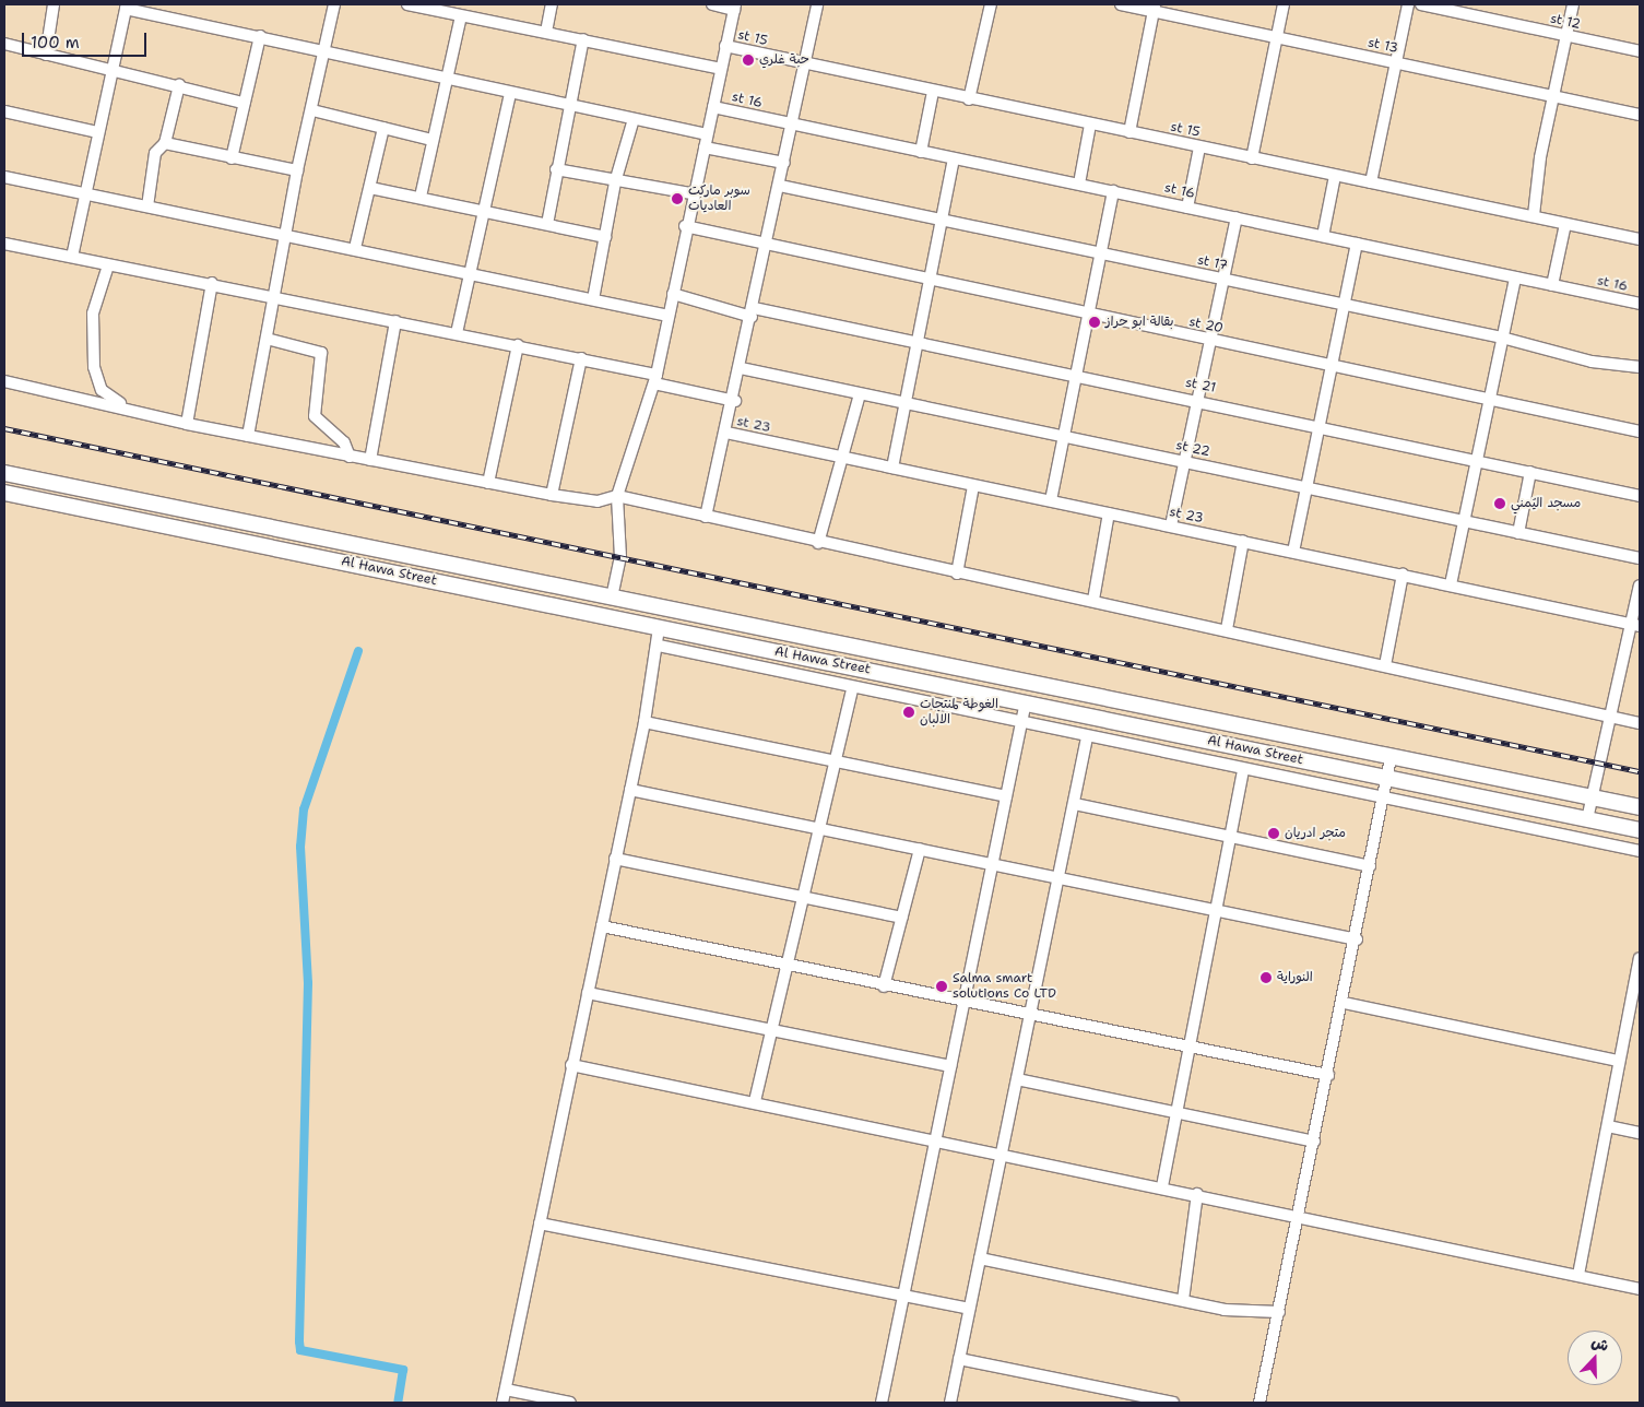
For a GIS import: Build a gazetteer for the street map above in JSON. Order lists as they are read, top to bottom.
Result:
{
  "streets": {
    "highway": ["Al Hawa Street"],
    "street": [
      "st 12",
      "st 15",
      "st 13",
      "st 16",
      "st 17",
      "st 20",
      "st 21",
      "st 23",
      "st 22"
    ]
  },
  "places": [
    "حبة غلري",
    "سوبر ماركت العاديات",
    "بقالة ابو حراز",
    "مسجد اليُمني",
    "الغوطة لمنتجات الالبان",
    "متجر ادريان",
    "النوراية",
    "Salma smart solutions Co LTD"
  ],
  "scale_bar": "100 m",
  "north": "top"
}
